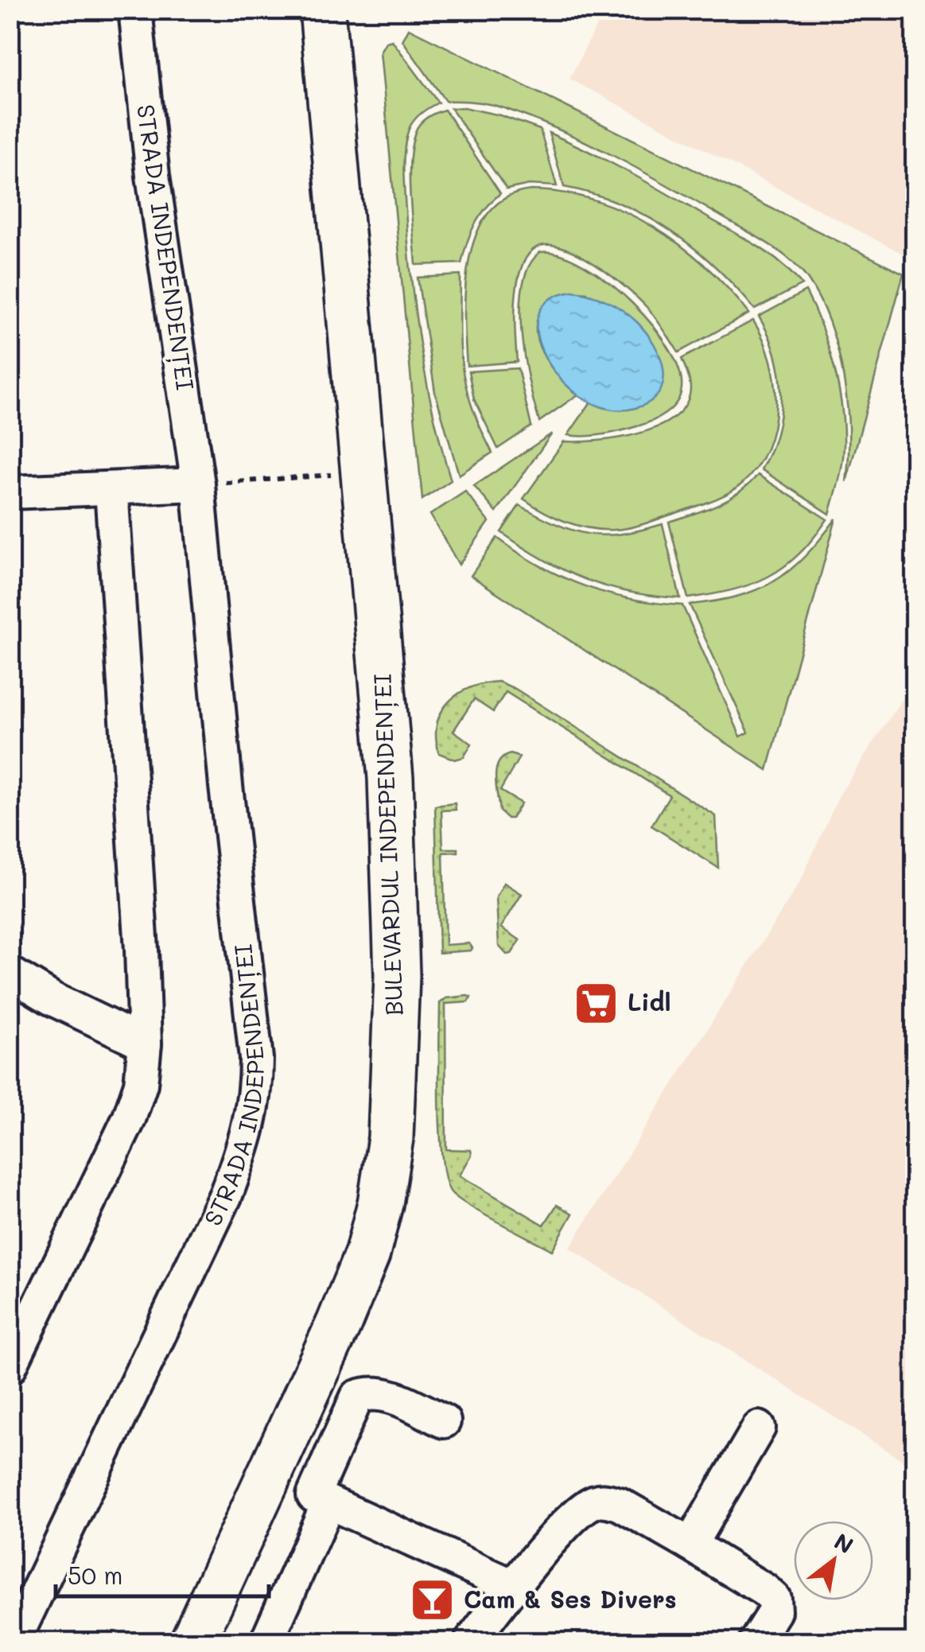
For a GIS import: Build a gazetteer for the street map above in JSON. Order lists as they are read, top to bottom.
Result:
{
  "streets": {
    "main road": ["BULEVARDUL INDEPENDENȚEI"],
    "street": ["STRADA INDEPENDENȚEI"]
  },
  "places": {
    "supermarket": ["Lidl"],
    "bar": ["Cam & Ses Divers"]
  },
  "scale_bar": "50 m",
  "north": "top right"
}
